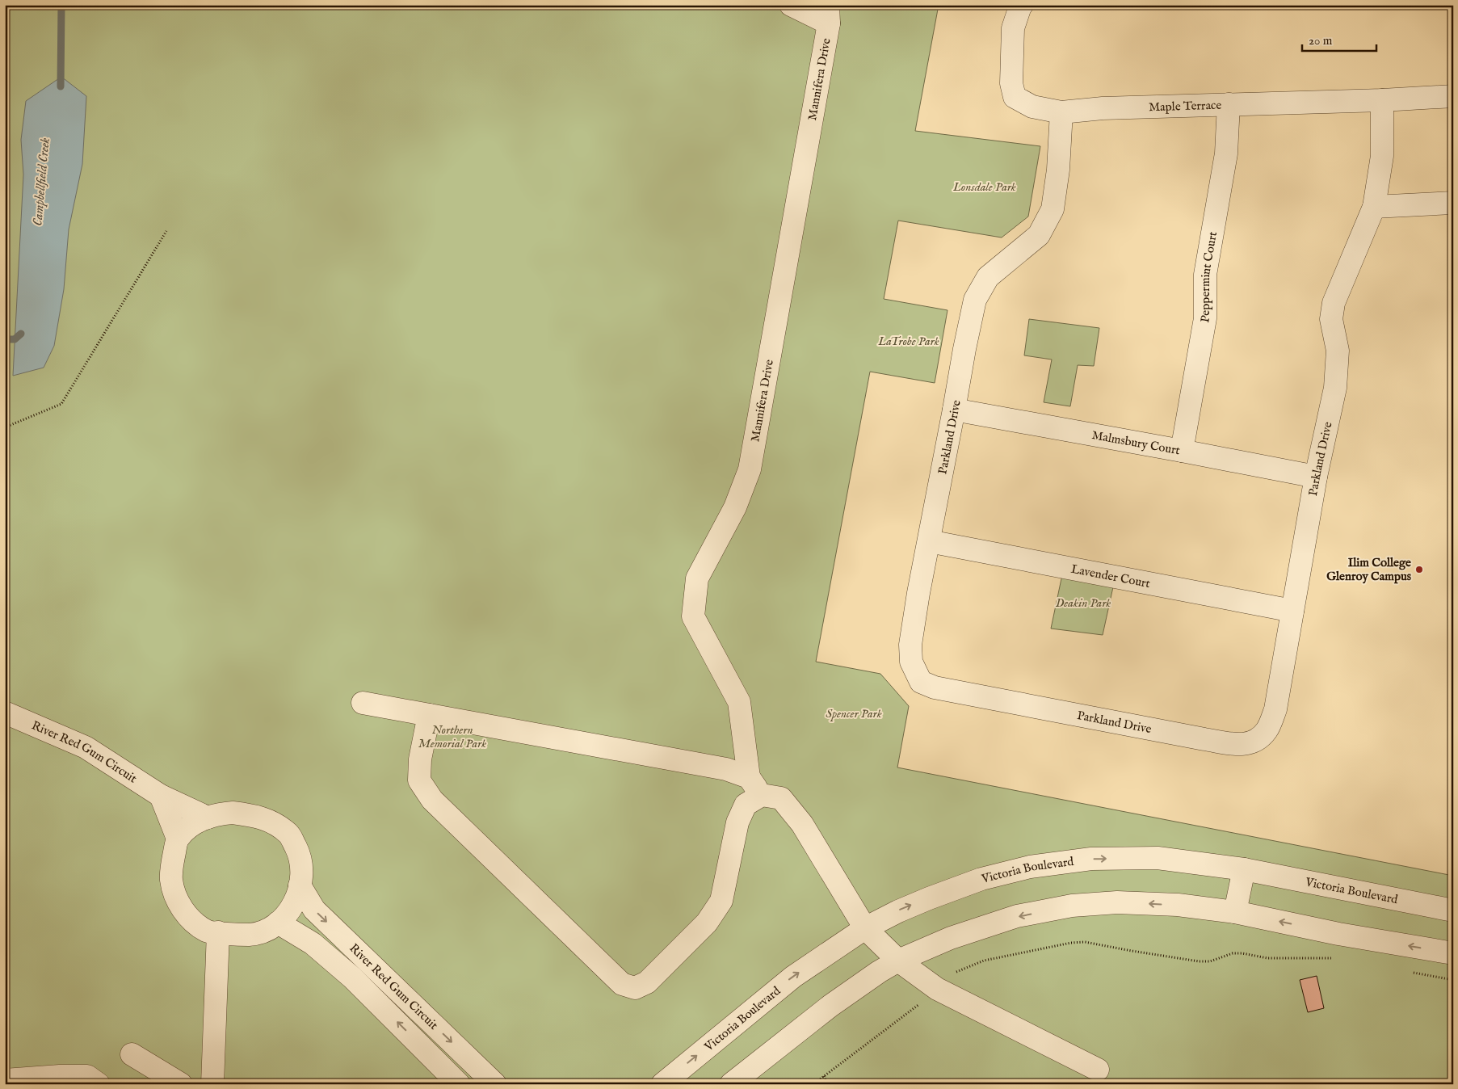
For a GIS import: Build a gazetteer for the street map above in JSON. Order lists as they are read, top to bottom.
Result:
{
  "streets": {
    "lane": [
      "Mannifera Drive",
      "Maple Terrace",
      "Peppermint Court",
      "Parkland Drive",
      "Malmsbury Court",
      "Lavender Court",
      "River Red Gum Circuit",
      "Victoria Boulevard"
    ]
  },
  "crossings": [
    ["Maple Terrace", "Peppermint Court"],
    ["Maple Terrace", "Parkland Drive"],
    ["Peppermint Court", "Malmsbury Court"],
    ["Parkland Drive", "Malmsbury Court"],
    ["Parkland Drive", "Lavender Court"]
  ],
  "water": ["Campbellfield Creek"],
  "parks": [
    "Lonsdale Park",
    "LaTrobe Park",
    "Deakin Park",
    "Spencer Park",
    "Northern Memorial Park"
  ],
  "places": ["Ilim College Glenroy Campus"],
  "scale_bar": "20 m"
}
